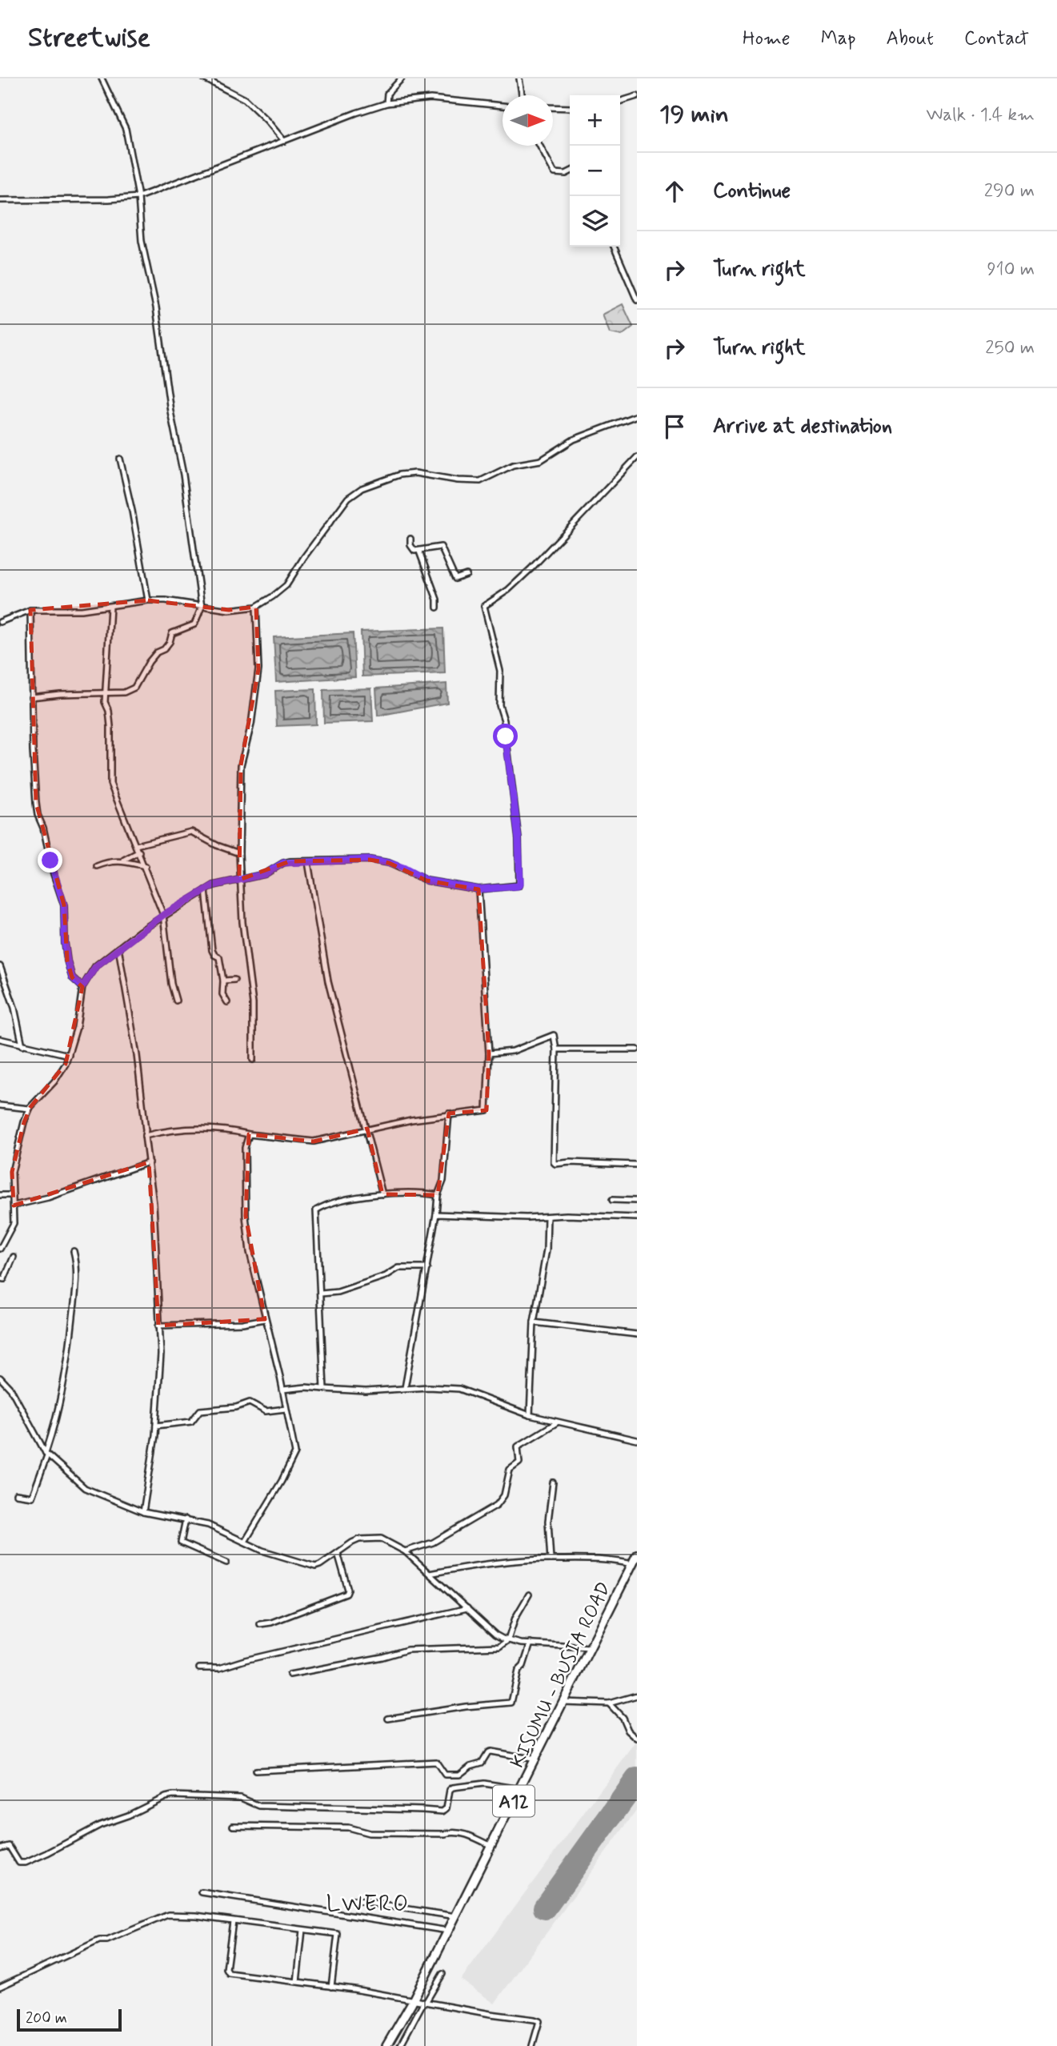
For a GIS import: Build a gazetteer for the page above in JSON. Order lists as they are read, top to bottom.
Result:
{
  "streets": {
    "highway": ["KISUMU - BUSIA ROAD", "A12"]
  },
  "districts": ["LWERO"],
  "scale_bar": "200 m",
  "north": "right",
  "page": {
    "header": "Streetwise",
    "nav": [
      "Home",
      "Map",
      "About",
      "Contact"
    ],
    "heading": ["19 min", "Walk · 1.4 km"],
    "map_buttons": ["+", "−"],
    "list": [
      ["Continue", "290 m"],
      ["Turn right", "910 m"],
      ["Turn right", "250 m"],
      "Arrive at destination"
    ],
    "scale": "200 m"
  }
}
